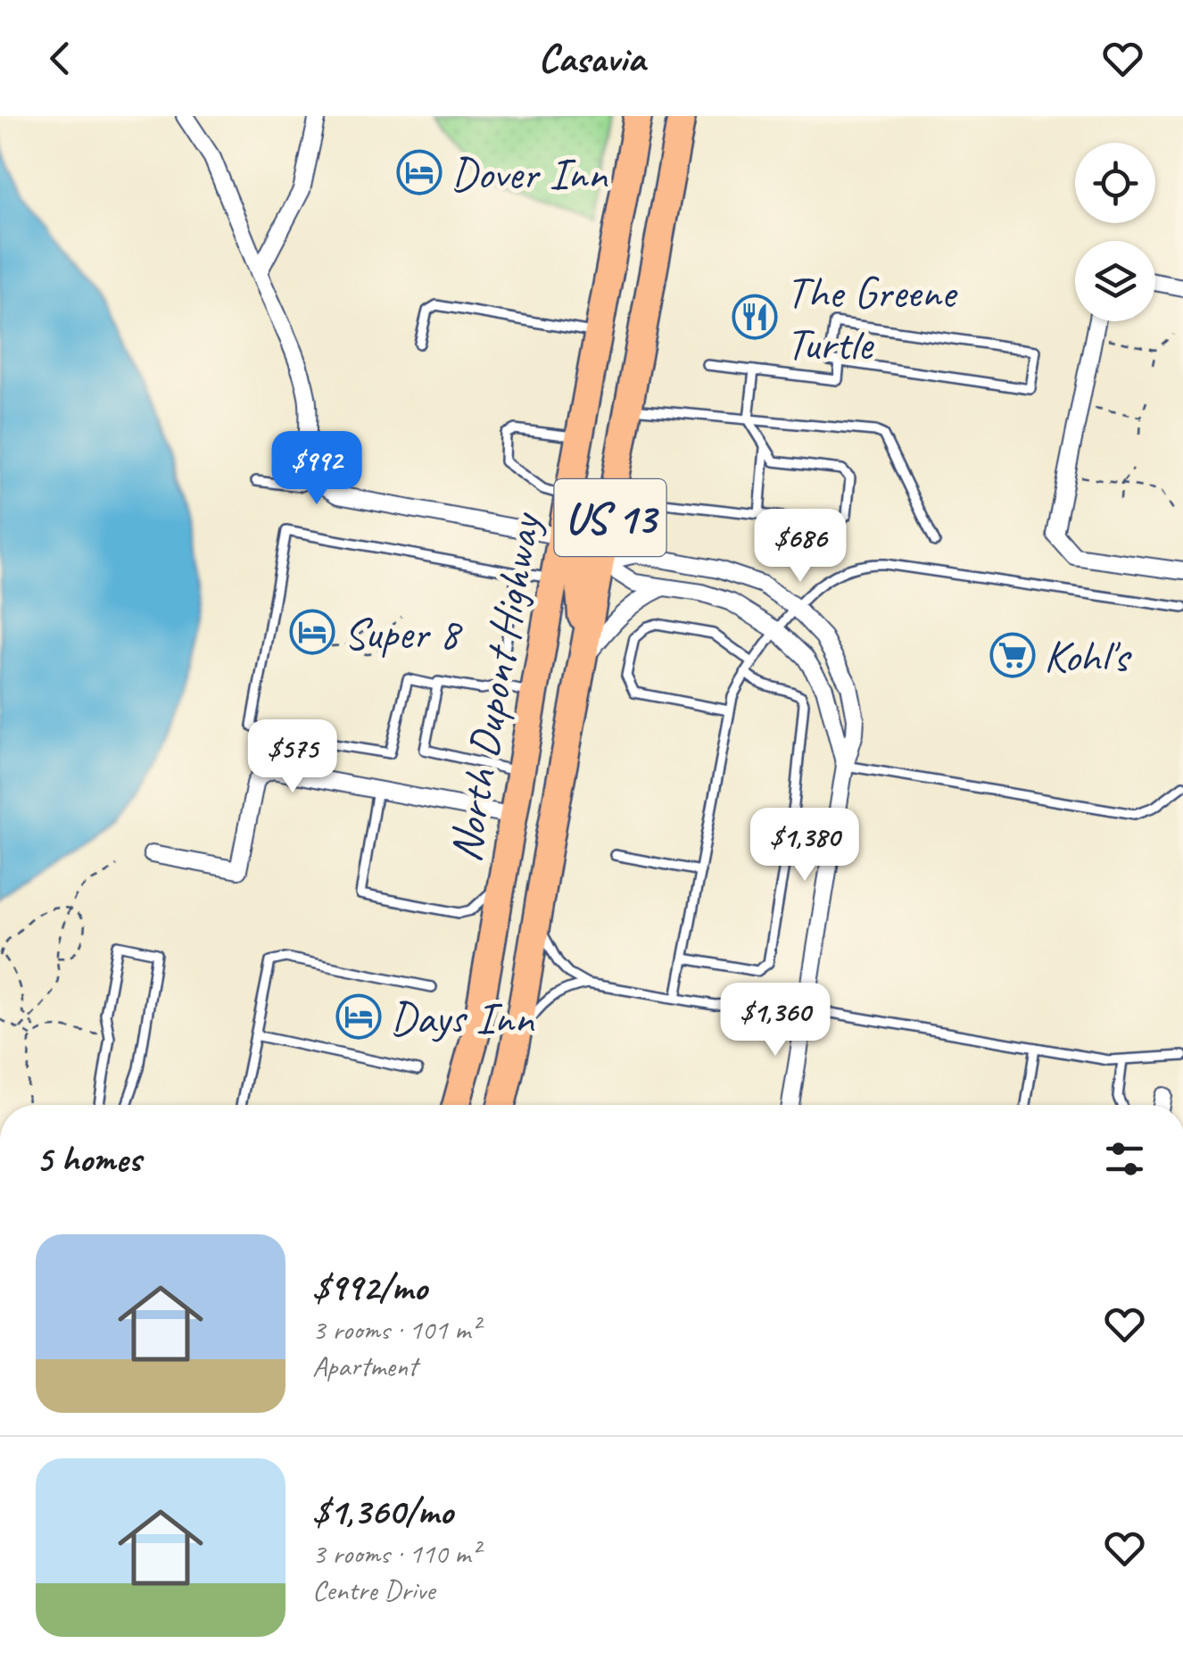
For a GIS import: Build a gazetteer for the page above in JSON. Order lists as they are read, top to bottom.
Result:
{
  "streets": {
    "highway": ["US 13", "North Dupont Highway"]
  },
  "places": {
    "hotel": ["Dover Inn", "Super 8", "Days Inn"],
    "restaurant": ["The Greene Turtle"],
    "supermarket": ["Kohl's"]
  },
  "page": {
    "header": "Casavia",
    "price": [
      "$992",
      "$686",
      "$575",
      "$1,380",
      "$1,360"
    ],
    "heading": "5 homes",
    "list": [
      {
        "name": "$992/mo",
        "note": "3 rooms · 101 m² · Apartment"
      },
      {
        "name": "$1,360/mo",
        "note": "3 rooms · 110 m² · Centre Drive"
      }
    ]
  }
}
